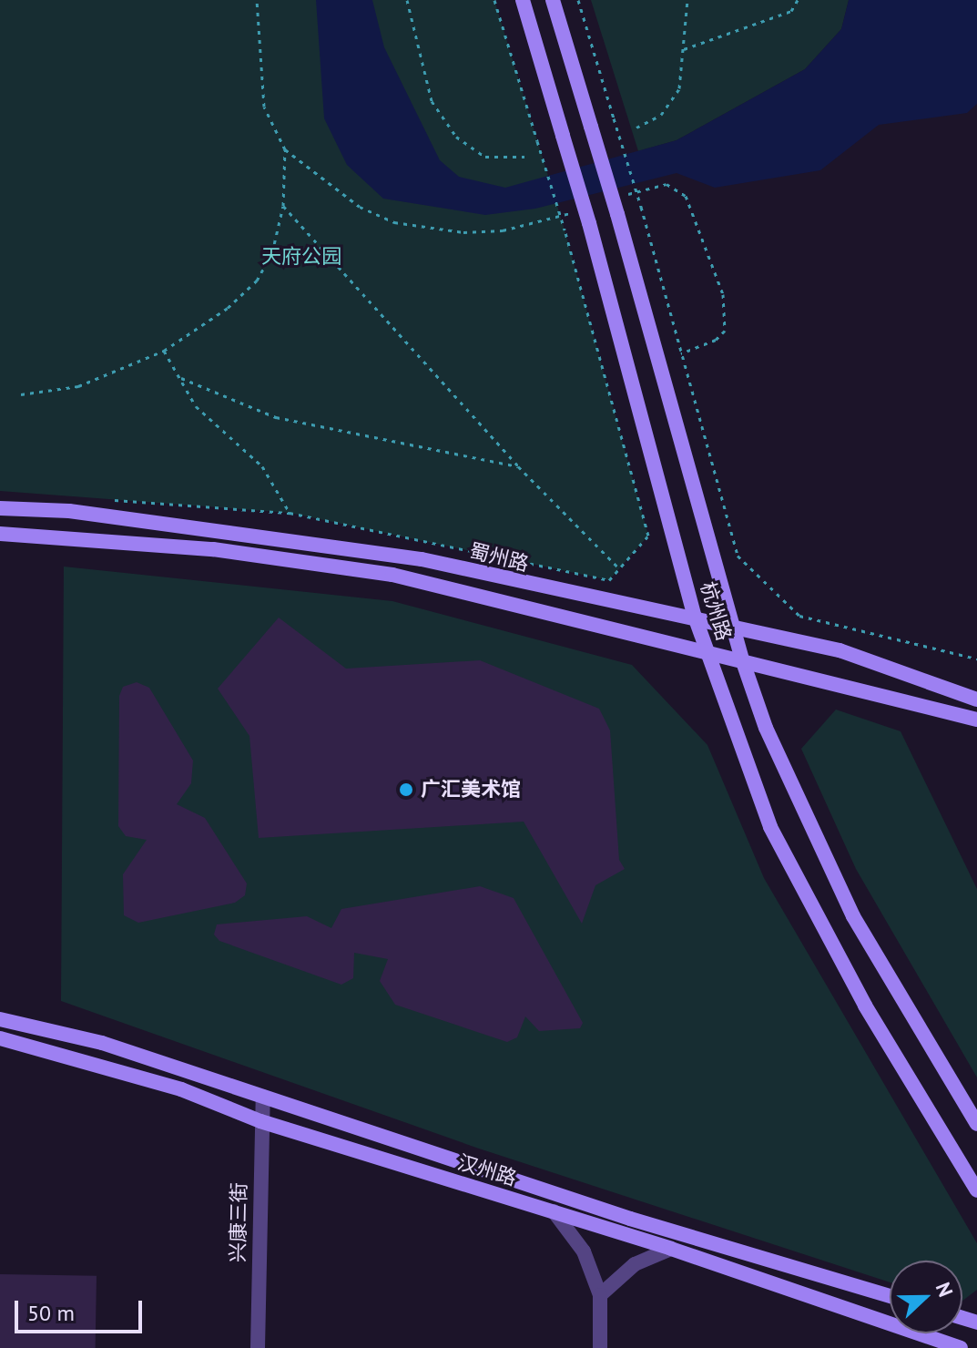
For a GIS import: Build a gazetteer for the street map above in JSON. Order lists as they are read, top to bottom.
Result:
{
  "streets": {
    "main road": ["蜀州路", "杭州路", "汉州路"],
    "street": ["兴康三街"]
  },
  "crossings": [
    ["蜀州路", "杭州路"],
    ["汉州路", "兴康三街"]
  ],
  "parks": ["天府公园"],
  "places": ["广汇美术馆"],
  "scale_bar": "50 m",
  "north": "right"
}
